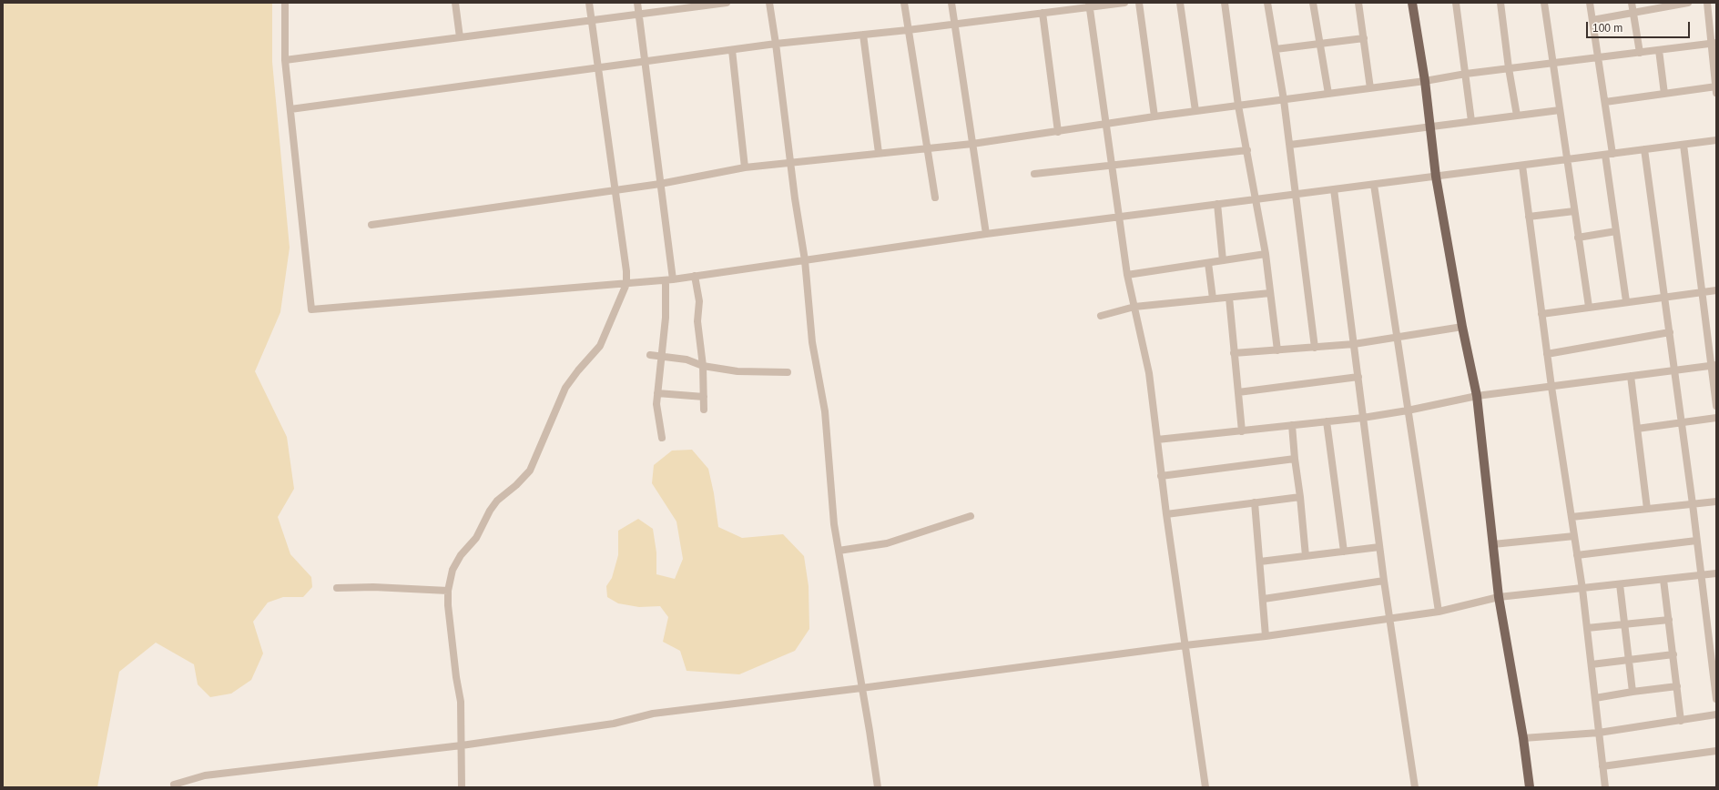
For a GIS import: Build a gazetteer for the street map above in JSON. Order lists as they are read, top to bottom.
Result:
{
  "scale_bar": "100 m"
}
